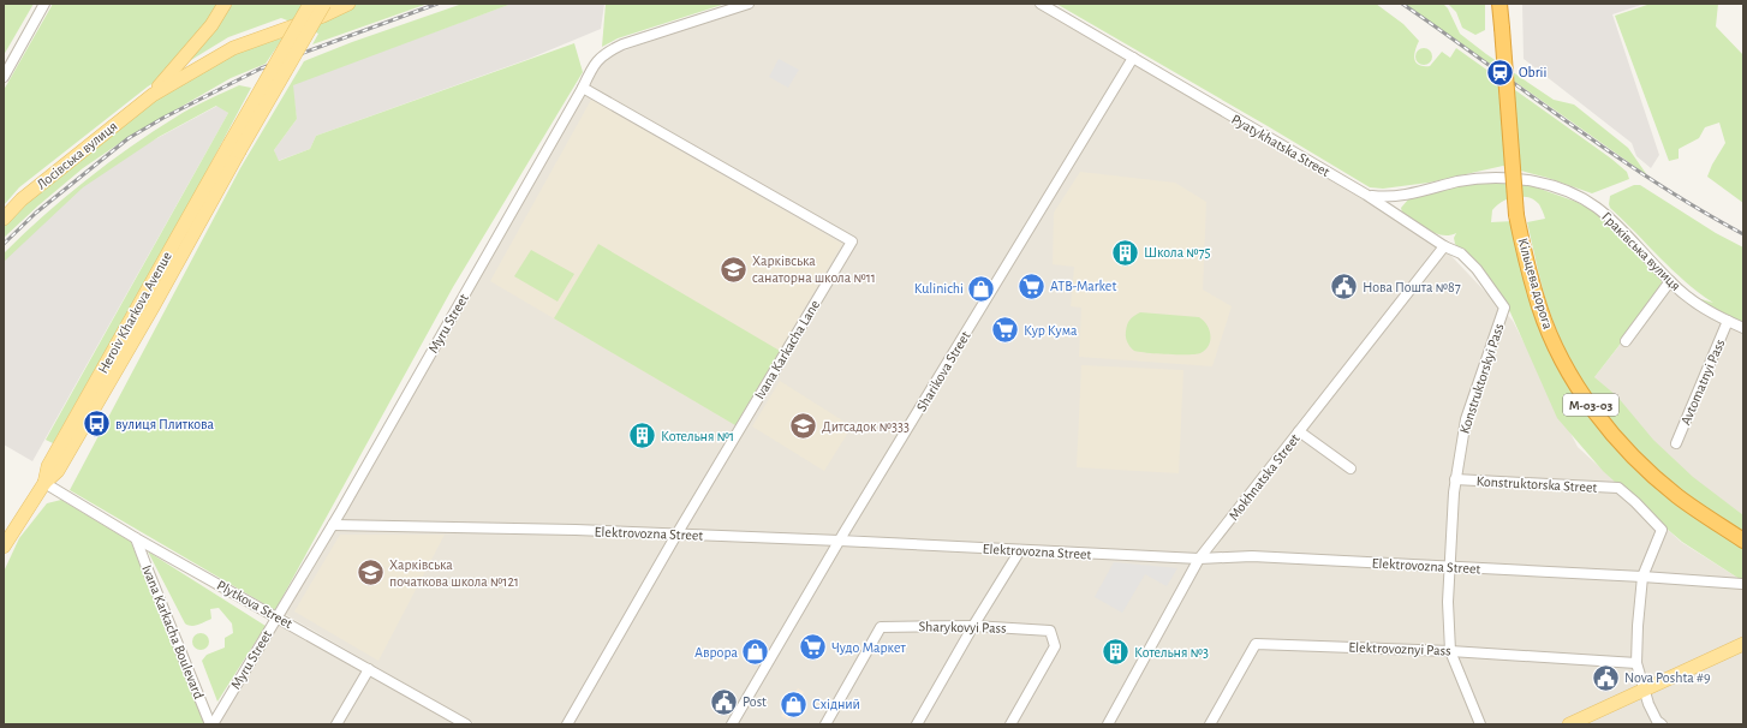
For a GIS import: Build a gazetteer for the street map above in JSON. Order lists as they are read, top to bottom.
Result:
{
  "streets": {
    "highway": ["Кільцева дорога", "М-03-03"],
    "main road": ["Лосівська вулиця", "Heroiv Kharkova Avenue"],
    "street": [
      "Pyatykhatska Street",
      "Граківська вулиця",
      "Myru Street",
      "Ivana Karkacha Lane",
      "Sharikova Street",
      "Konstruktorskyi Pass",
      "Avtomatnyi Pass",
      "Mokhnatska Street",
      "Konstruktorska Street",
      "Elektrovozna Street",
      "Plytkova Street",
      "Sharykovyi Pass",
      "Ivana Karkacha Boulevard",
      "Elektrovoznyi Pass"
    ]
  },
  "crossings": [
    ["Pyatykhatska Street", "Граківська вулиця"],
    ["Pyatykhatska Street", "Sharikova Street"],
    ["Pyatykhatska Street", "Konstruktorskyi Pass"],
    ["Pyatykhatska Street", "Mokhnatska Street"],
    ["Граківська вулиця", "Avtomatnyi Pass"],
    ["Heroiv Kharkova Avenue", "Plytkova Street"],
    ["Myru Street", "Ivana Karkacha Lane"],
    ["Myru Street", "Elektrovozna Street"],
    ["Myru Street", "Plytkova Street"],
    ["Myru Street", "Ivana Karkacha Boulevard"],
    ["Ivana Karkacha Lane", "Elektrovozna Street"],
    ["Sharikova Street", "Elektrovozna Street"],
    ["Konstruktorskyi Pass", "Konstruktorska Street"],
    ["Konstruktorskyi Pass", "Elektrovozna Street"],
    ["Konstruktorskyi Pass", "Elektrovoznyi Pass"],
    ["Mokhnatska Street", "Elektrovozna Street"],
    ["Konstruktorska Street", "Elektrovozna Street"],
    ["Plytkova Street", "Ivana Karkacha Boulevard"]
  ],
  "places": {
    "station": ["Obrii"],
    "building": ["Школа №75", "Котельня №1", "Котельня №3"],
    "school or university": ["Харківська санаторна школа №11", "Дитсадок №333", "Харківська початкова школа №121"],
    "supermarket": ["ATB-Market", "Кур Кума", "Чудо Маркет"],
    "public building": ["Нова Пошта №87", "Nova Poshta #9", "Post"],
    "shop": ["Kulinichi", "Аврора", "Східний"],
    "bus stop": ["вулиця Плиткова"]
  }
}
